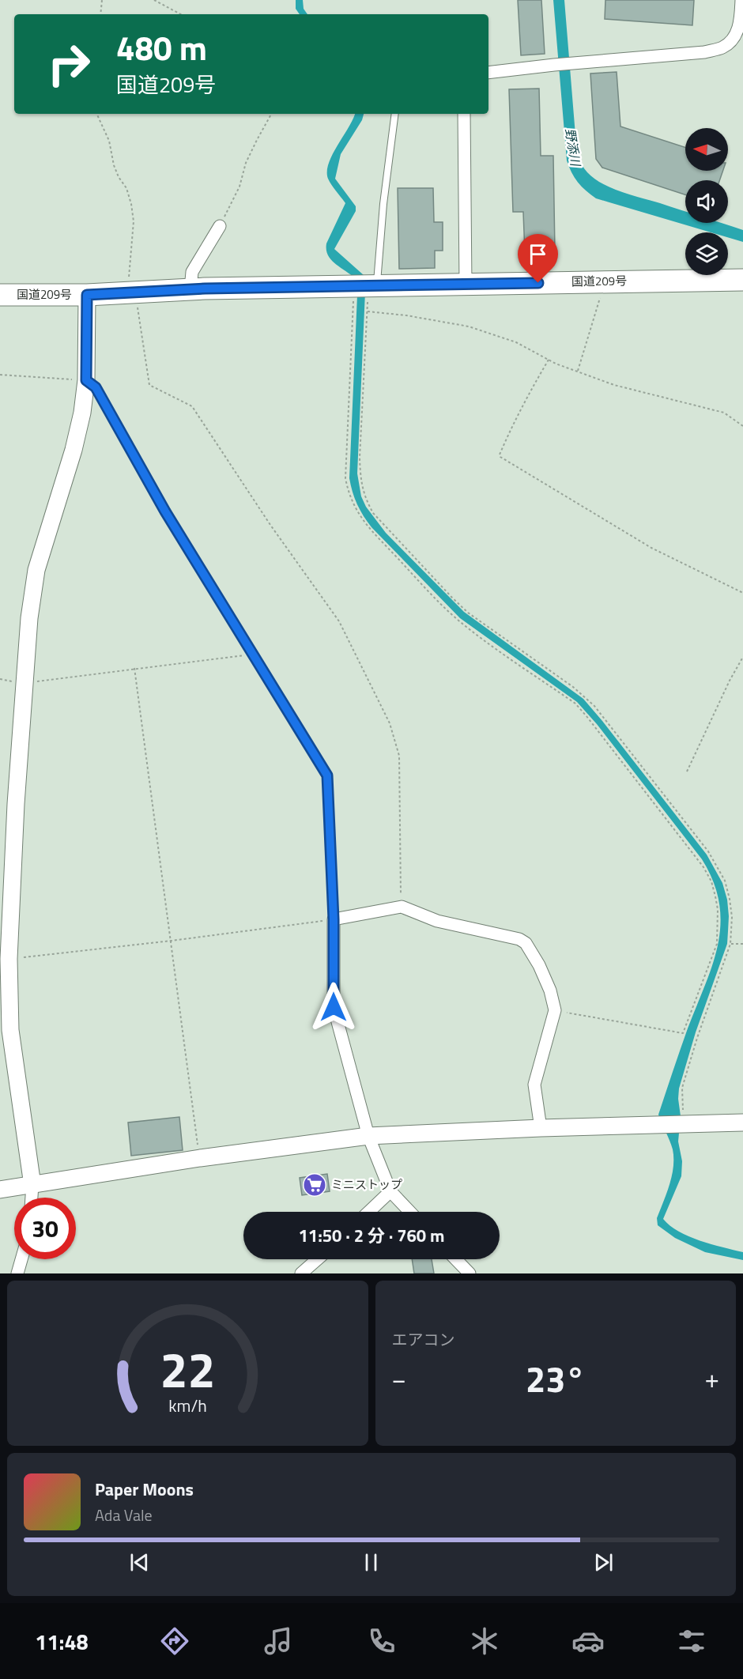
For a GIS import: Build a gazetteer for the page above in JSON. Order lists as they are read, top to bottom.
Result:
{
  "streets": {
    "highway": ["国道209号"]
  },
  "water": ["野添川"],
  "places": {
    "supermarket": ["ミニストップ"]
  },
  "north": "left",
  "page": {
    "turn": ["480 m", "国道209号"],
    "limit": "30",
    "trip": "11:50 · 2 分 · 760 m",
    "tile": "エアコン",
    "heat": ["−", "23°", "+"],
    "song": ["Paper Moons", "Ada Vale"],
    "tabs": "11:48",
    "gauge": ["22", "km/h"]
  }
}
